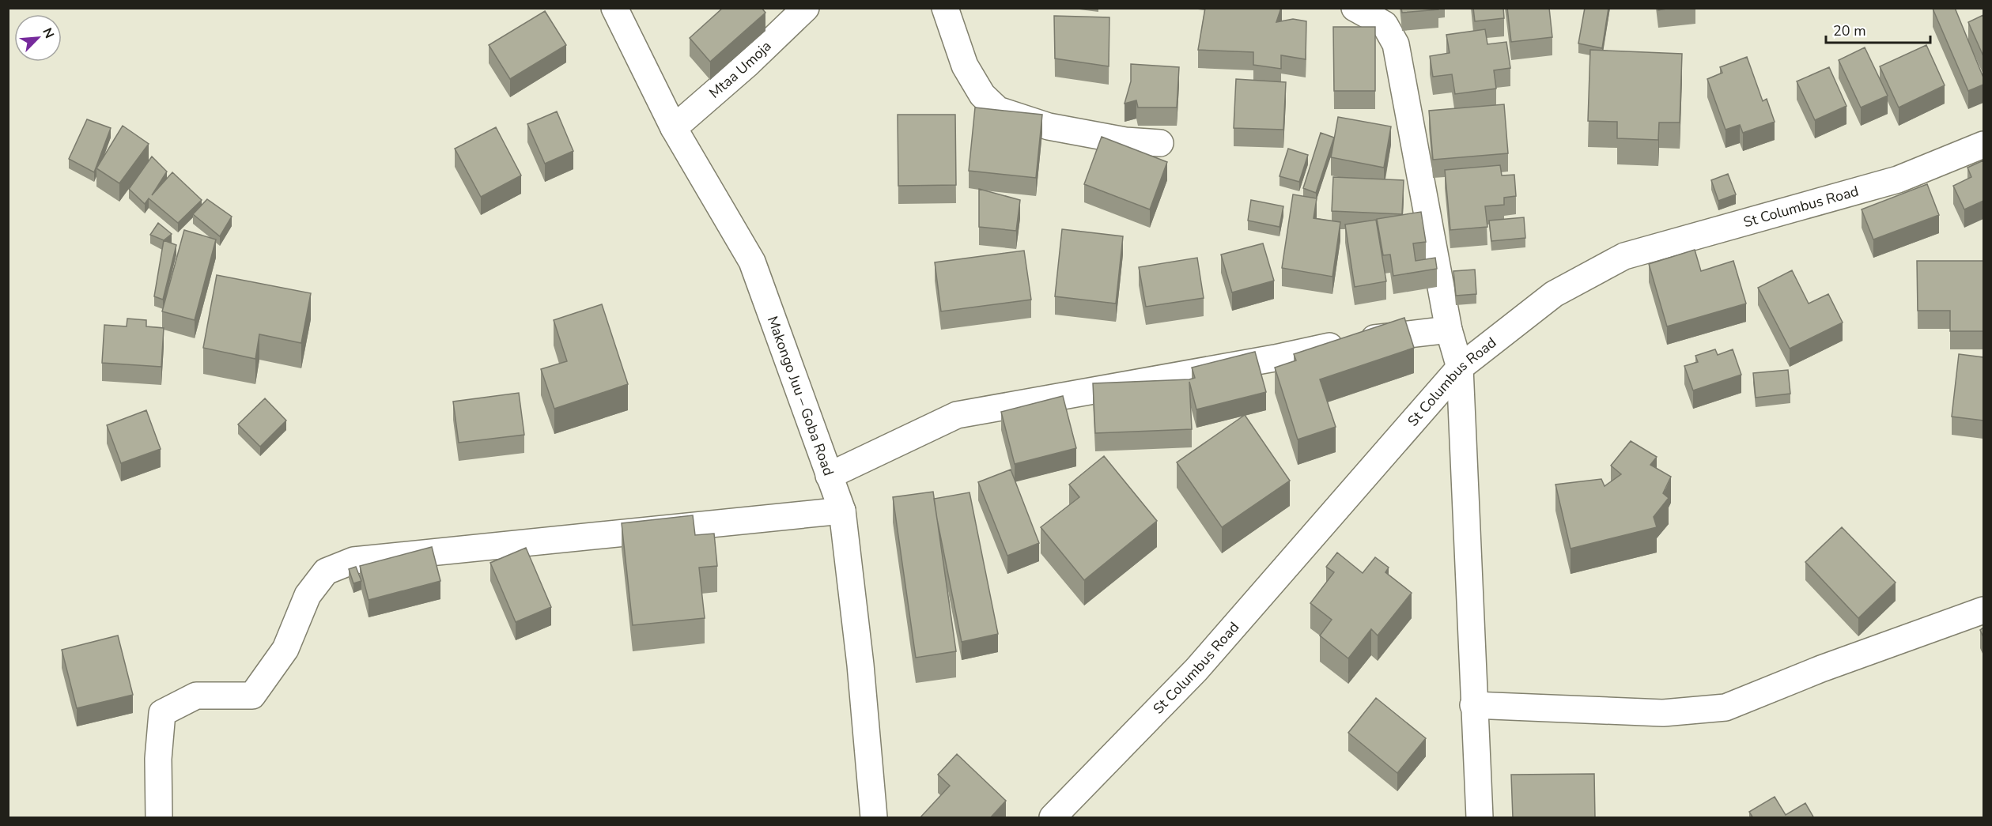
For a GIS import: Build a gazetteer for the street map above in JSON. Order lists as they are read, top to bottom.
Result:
{
  "streets": {
    "street": ["Mtaa Umoja", "St Columbus Road", "Makongo Juu – Goba Road"]
  },
  "crossings": [
    ["Mtaa Umoja", "Makongo Juu – Goba Road"]
  ],
  "scale_bar": "20 m",
  "north": "top right"
}
